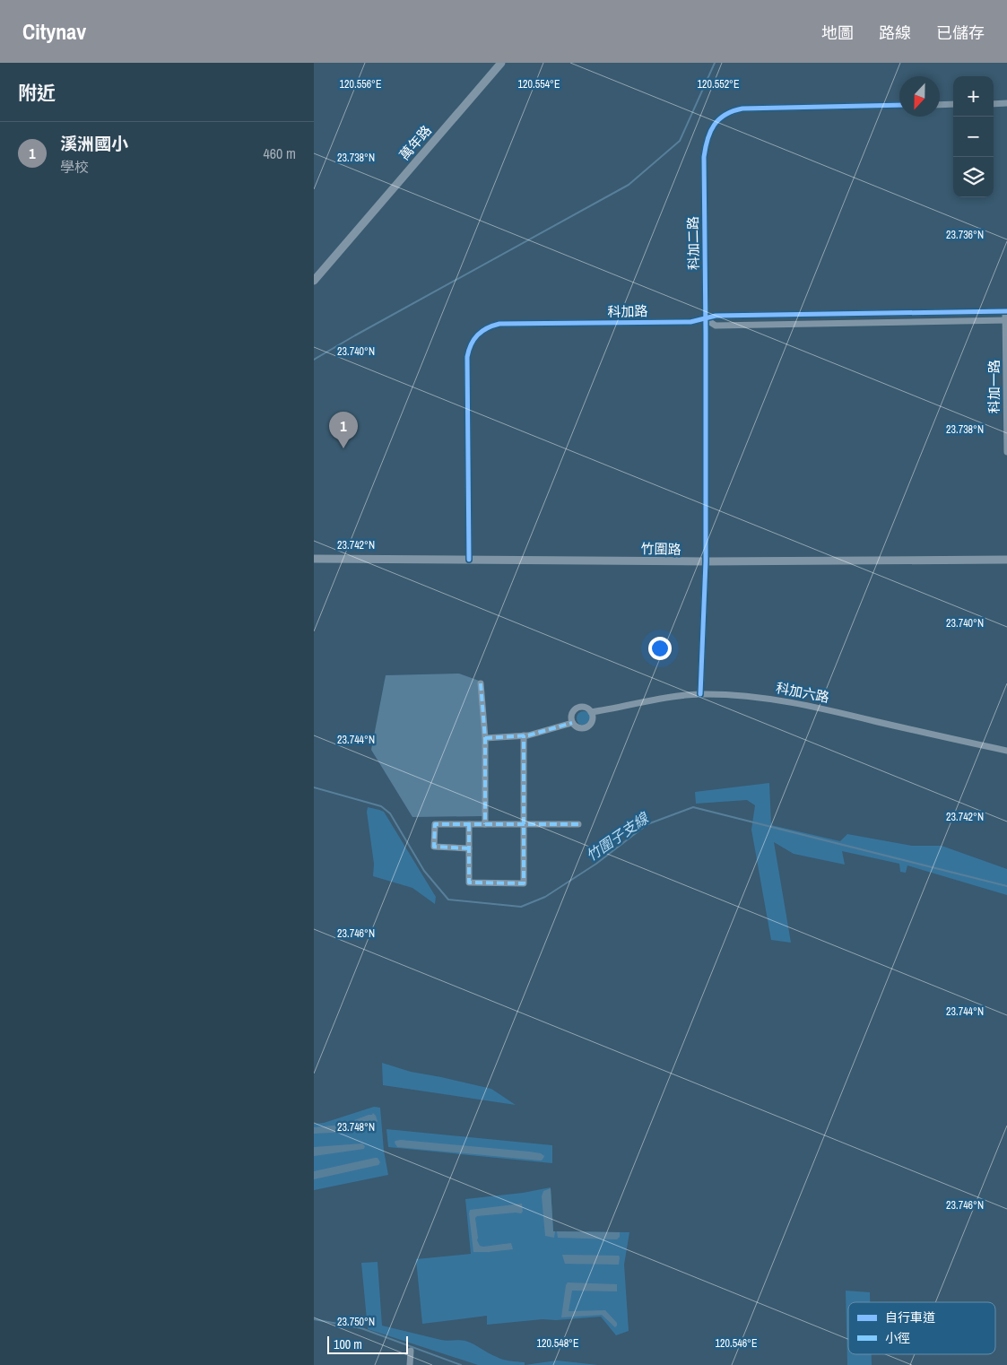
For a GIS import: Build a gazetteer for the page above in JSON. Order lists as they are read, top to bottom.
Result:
{
  "streets": {
    "street": [
      "萬年路",
      "科加二路",
      "科加路",
      "科加一路",
      "竹圍路",
      "科加六路"
    ]
  },
  "crossings": [
    ["科加二路", "科加路"],
    ["科加二路", "竹圍路"],
    ["科加二路", "科加六路"],
    ["科加路", "科加一路"],
    ["科加路", "竹圍路"]
  ],
  "water": ["竹圍子支線"],
  "legend": ["自行車道", "小徑"],
  "scale_bar": "100 m",
  "north": "bottom",
  "page": {
    "header": "Citynav",
    "nav": ["地圖", "路線", "已儲存"],
    "heading": "附近",
    "map_buttons": ["+", "−"],
    "list": [
      {
        "mark": "1",
        "name": "溪洲國小",
        "note": "學校",
        "value": "460 m"
      }
    ],
    "pins": "1",
    "scale": "100 m"
  },
  "coordinates": [
    "120.554°E",
    "120.556°E",
    "120.552°E",
    "23.738°N",
    "23.736°N",
    "23.740°N",
    "23.742°N",
    "23.744°N",
    "23.746°N",
    "23.748°N",
    "23.750°N",
    "120.548°E",
    "120.546°E"
  ]
}
